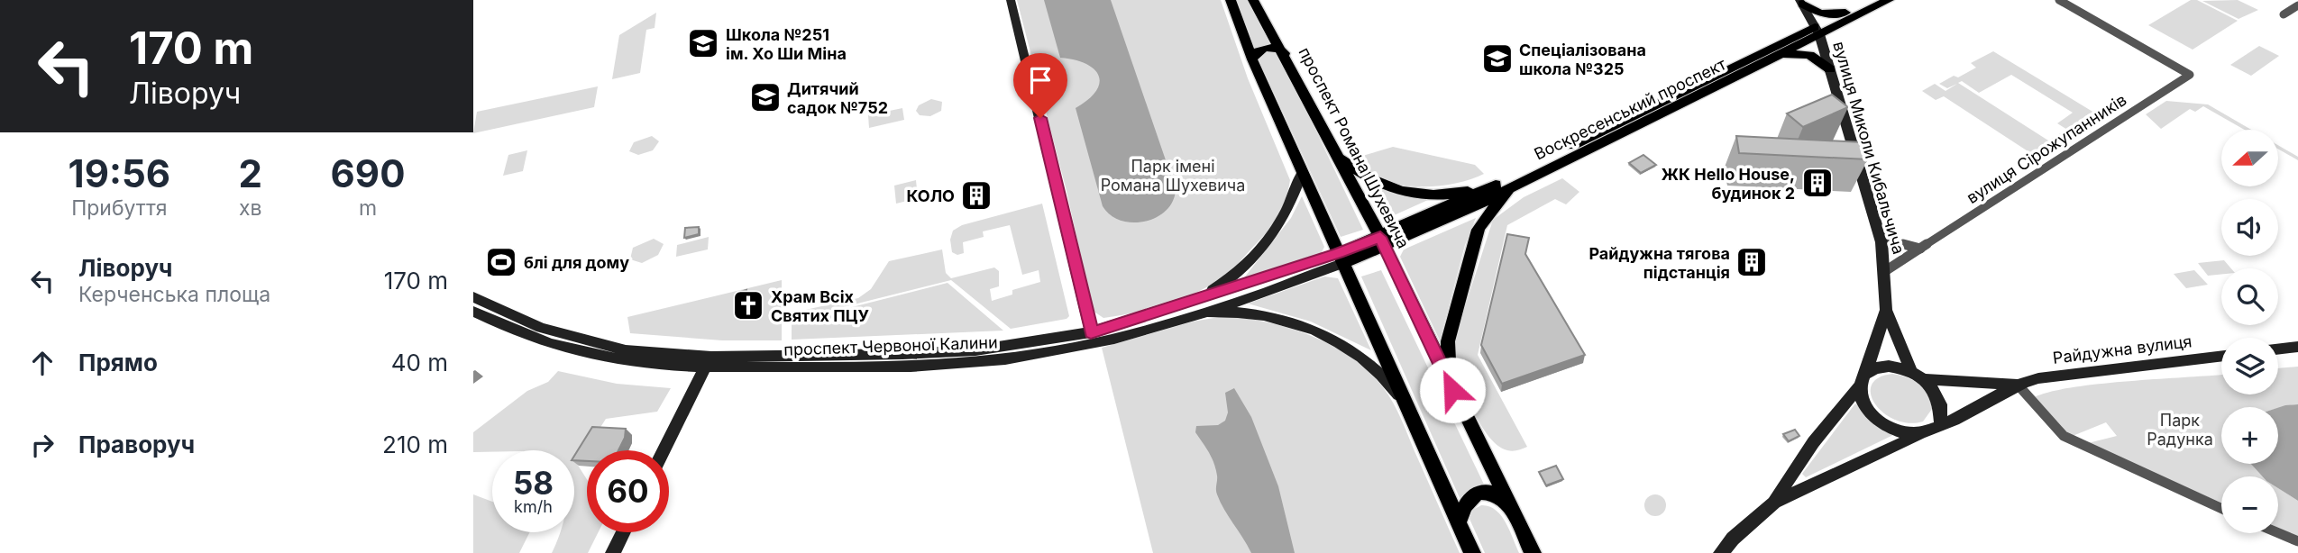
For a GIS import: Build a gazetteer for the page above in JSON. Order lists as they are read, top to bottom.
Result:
{
  "streets": {
    "main road": ["Воскресенський проспект", "проспект Романа Шухевича"],
    "street": [
      "вулиця Миколи Кибальчича",
      "вулиця Сірожупанників",
      "проспект Червоної Калини",
      "Райдужна вулиця"
    ]
  },
  "crossings": [
    ["Воскресенський проспект", "проспект Романа Шухевича"],
    ["Воскресенський проспект", "вулиця Миколи Кибальчича"],
    ["Воскресенський проспект", "проспект Червоної Калини"],
    ["вулиця Миколи Кибальчича", "вулиця Сірожупанників"],
    ["вулиця Миколи Кибальчича", "Райдужна вулиця"]
  ],
  "parks": ["Парк імені Романа Шухевича", "Парк Радунка"],
  "places": {
    "school or university": ["Школа №251 ім. Хо Ши Міна", "Спеціалізована школа №325", "Дитячий садок №752"],
    "building": ["ЖК Hello House, будинок 2", "КОЛО", "Райдужна тягова пiдстанцiя"],
    "sports": ["блі для дому"],
    "church": ["Храм Всіх Святих ПЦУ"]
  },
  "north": "left",
  "page": {
    "turn": ["170 m", "Ліворуч"],
    "map_buttons": ["+", "−"],
    "eta": [
      "19:56",
      "Прибуття",
      "2",
      "хв",
      "690",
      "m"
    ],
    "list": [
      {
        "name": "Ліворуч",
        "note": "Керченська площа",
        "value": "170 m"
      },
      {
        "name": "Прямо",
        "value": "40 m"
      },
      {
        "name": "Праворуч",
        "value": "210 m"
      }
    ],
    "speed": "58 km/h",
    "limit": "60"
  }
}
